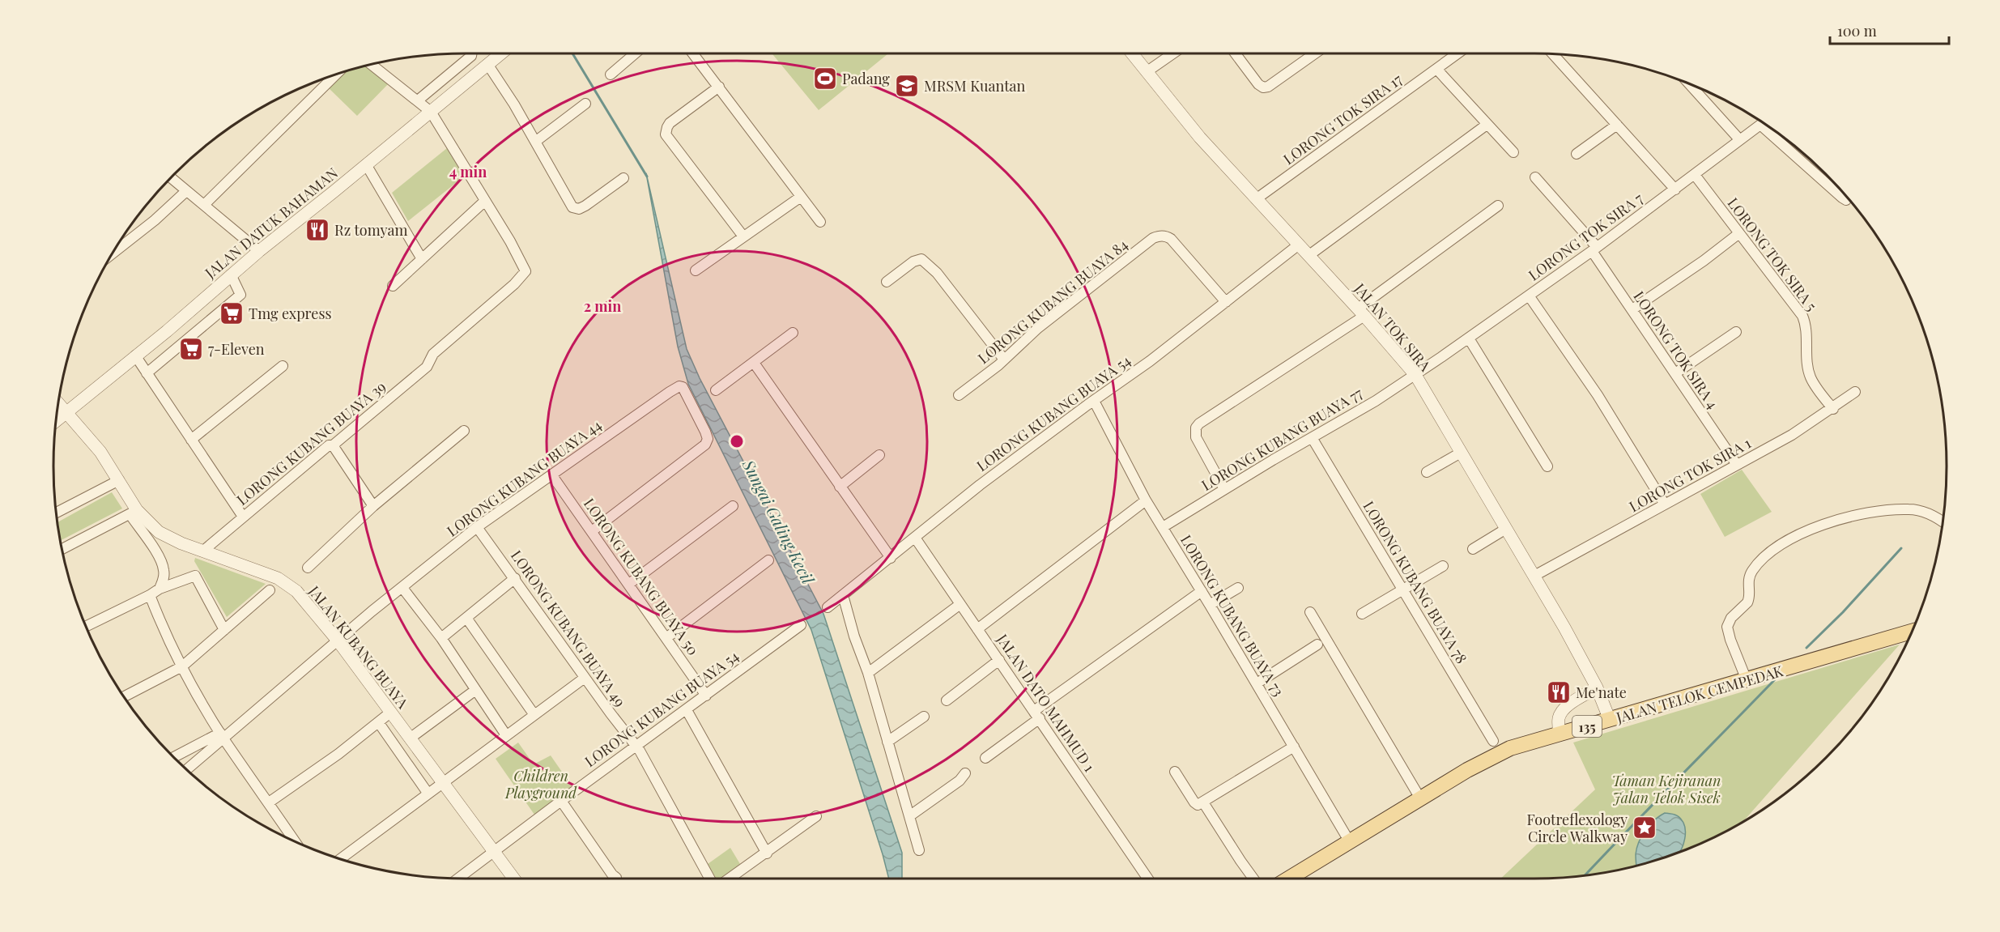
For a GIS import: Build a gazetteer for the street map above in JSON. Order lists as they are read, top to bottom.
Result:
{
  "streets": {
    "main road": ["JALAN TELOK CEMPEDAK", "135"],
    "street": [
      "LORONG TOK SIRA 17",
      "JALAN DATUK BAHAMAN",
      "LORONG TOK SIRA 7",
      "LORONG TOK SIRA 5",
      "LORONG KUBANG BUAYA 84",
      "JALAN TOK SIRA",
      "LORONG TOK SIRA 4",
      "LORONG KUBANG BUAYA 54",
      "LORONG KUBANG BUAYA 77",
      "LORONG KUBANG BUAYA 39",
      "LORONG TOK SIRA 1",
      "LORONG KUBANG BUAYA 44",
      "LORONG KUBANG BUAYA 50",
      "LORONG KUBANG BUAYA 78",
      "LORONG KUBANG BUAYA 73",
      "LORONG KUBANG BUAYA 49",
      "JALAN KUBANG BUAYA",
      "JALAN DATO MAHMUD 1"
    ]
  },
  "crossings": [
    ["LORONG TOK SIRA 17", "JALAN TOK SIRA"],
    ["JALAN DATUK BAHAMAN", "JALAN KUBANG BUAYA"],
    ["LORONG TOK SIRA 7", "LORONG TOK SIRA 5"],
    ["LORONG TOK SIRA 7", "JALAN TOK SIRA"],
    ["LORONG TOK SIRA 7", "LORONG TOK SIRA 4"],
    ["LORONG TOK SIRA 7", "LORONG KUBANG BUAYA 77"],
    ["LORONG TOK SIRA 5", "LORONG TOK SIRA 1"],
    ["LORONG KUBANG BUAYA 84", "LORONG KUBANG BUAYA 54"],
    ["JALAN TOK SIRA", "LORONG KUBANG BUAYA 54"],
    ["JALAN TOK SIRA", "LORONG KUBANG BUAYA 77"],
    ["JALAN TOK SIRA", "LORONG TOK SIRA 1"],
    ["JALAN TOK SIRA", "JALAN TELOK CEMPEDAK"],
    ["LORONG TOK SIRA 4", "LORONG TOK SIRA 1"],
    ["LORONG KUBANG BUAYA 54", "LORONG KUBANG BUAYA 50"],
    ["LORONG KUBANG BUAYA 54", "LORONG KUBANG BUAYA 73"],
    ["LORONG KUBANG BUAYA 54", "LORONG KUBANG BUAYA 49"],
    ["LORONG KUBANG BUAYA 54", "JALAN KUBANG BUAYA"],
    ["LORONG KUBANG BUAYA 54", "JALAN DATO MAHMUD 1"],
    ["LORONG KUBANG BUAYA 77", "LORONG KUBANG BUAYA 78"],
    ["LORONG KUBANG BUAYA 77", "LORONG KUBANG BUAYA 73"],
    ["LORONG KUBANG BUAYA 39", "JALAN KUBANG BUAYA"],
    ["LORONG KUBANG BUAYA 44", "LORONG KUBANG BUAYA 50"],
    ["LORONG KUBANG BUAYA 44", "LORONG KUBANG BUAYA 49"],
    ["LORONG KUBANG BUAYA 44", "JALAN KUBANG BUAYA"],
    ["LORONG KUBANG BUAYA 73", "JALAN TELOK CEMPEDAK"]
  ],
  "water": ["Sungai Galing Kecil"],
  "parks": ["Children Playground", "Taman Kejiranan Jalan Telok Sisek"],
  "places": {
    "sports": ["Padang"],
    "school or university": ["MRSM Kuantan"],
    "restaurant": ["Rz tomyam", "Me'nate"],
    "supermarket": ["Tmg express", "7-Eleven"],
    "place": ["Footreflexology Circle Walkway"]
  },
  "scale_bar": "100 m",
  "rings": ["4 min", "2 min"]
}
